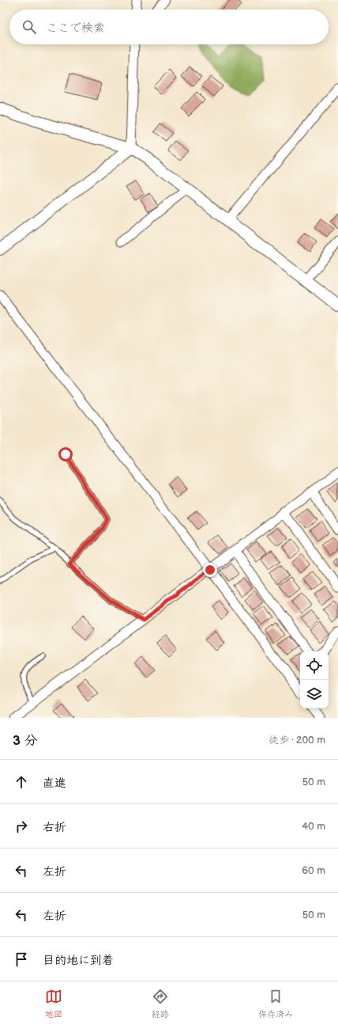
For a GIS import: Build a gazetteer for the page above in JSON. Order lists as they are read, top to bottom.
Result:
{
  "page": {
    "search": "ここで検索",
    "heading": ["3 分", "徒歩 · 200 m"],
    "list": [
      ["直進", "50 m"],
      ["右折", "40 m"],
      ["左折", "60 m"],
      ["左折", "50 m"],
      "目的地に到着"
    ],
    "nav": ["地図", "経路", "保存済み"]
  }
}
